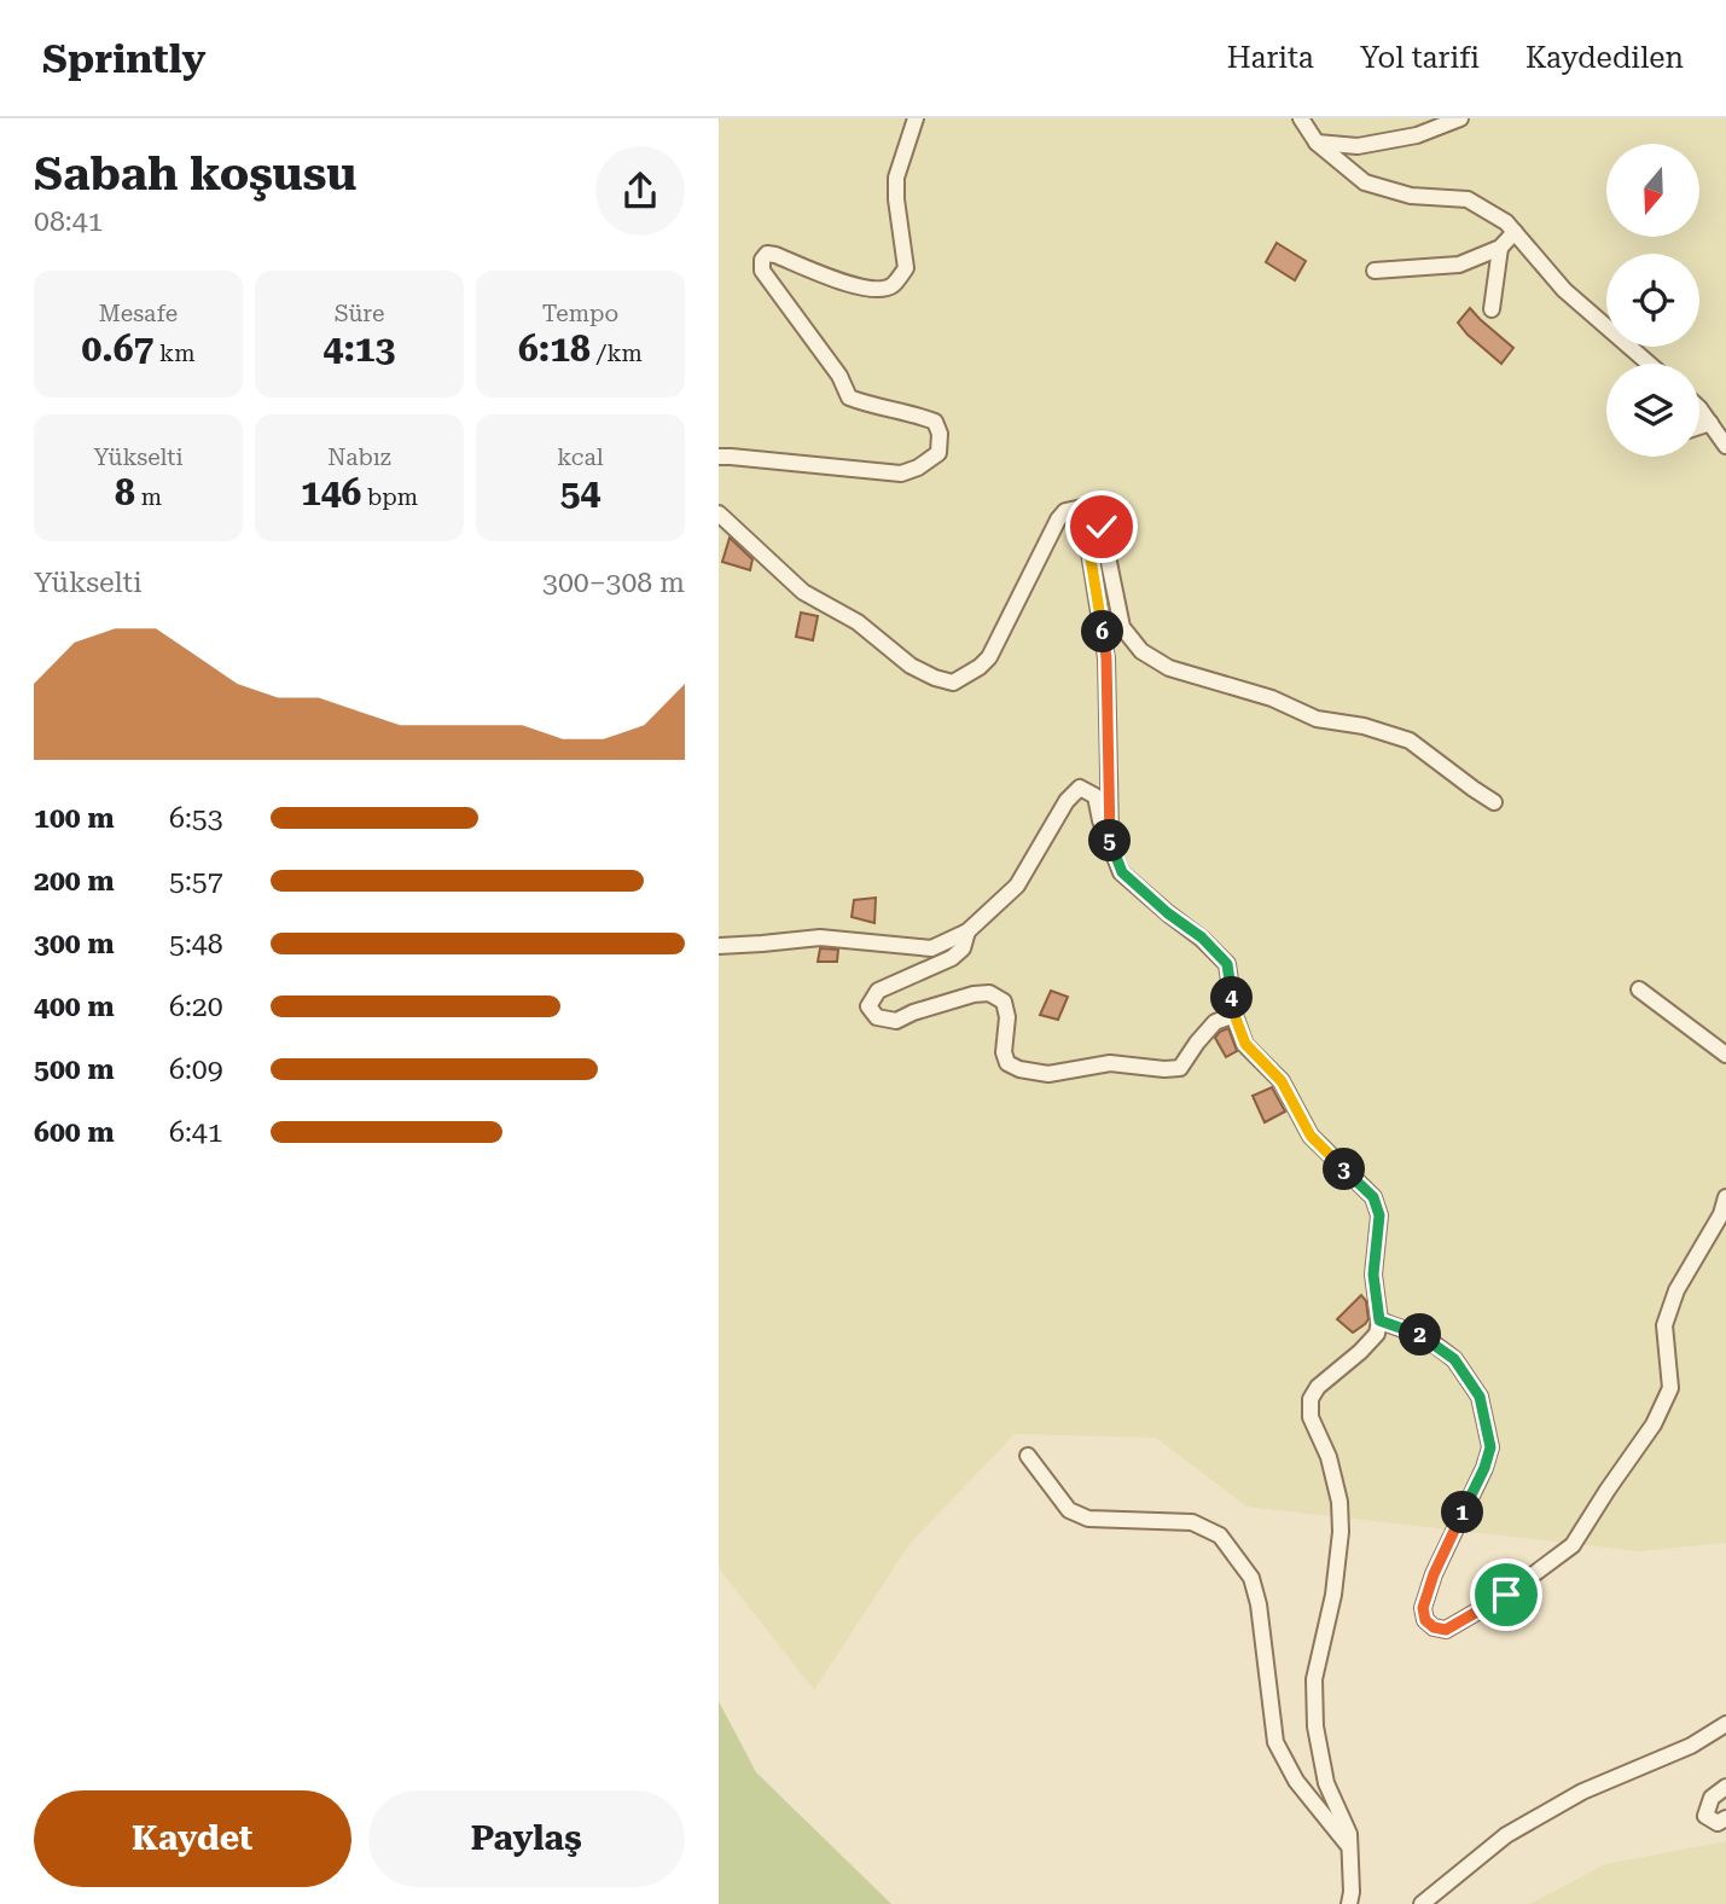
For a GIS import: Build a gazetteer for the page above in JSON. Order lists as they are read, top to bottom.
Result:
{
  "north": "bottom",
  "page": {
    "header": "Sprintly",
    "nav": ["Harita", "Yol tarifi", "Kaydedilen"],
    "heading": ["Sabah koşusu", "08:41"],
    "stats": [
      ["Mesafe", "0.67 km"],
      ["Süre", "4:13"],
      ["Tempo", "6:18 /km"],
      ["Yükselti", "8 m"],
      ["Nabız", "146 bpm"],
      ["kcal", "54"]
    ],
    "chart": ["Yükselti", "300–308 m"],
    "pins": [
      "6",
      "5",
      "4",
      "3",
      "2",
      "1"
    ],
    "list": [
      {
        "name": "100 m",
        "note": "6:53"
      },
      {
        "name": "200 m",
        "note": "5:57"
      },
      {
        "name": "300 m",
        "note": "5:48"
      },
      {
        "name": "400 m",
        "note": "6:20"
      },
      {
        "name": "500 m",
        "note": "6:09"
      },
      {
        "name": "600 m",
        "note": "6:41"
      }
    ],
    "buttons": ["Kaydet", "Paylaş"]
  }
}
